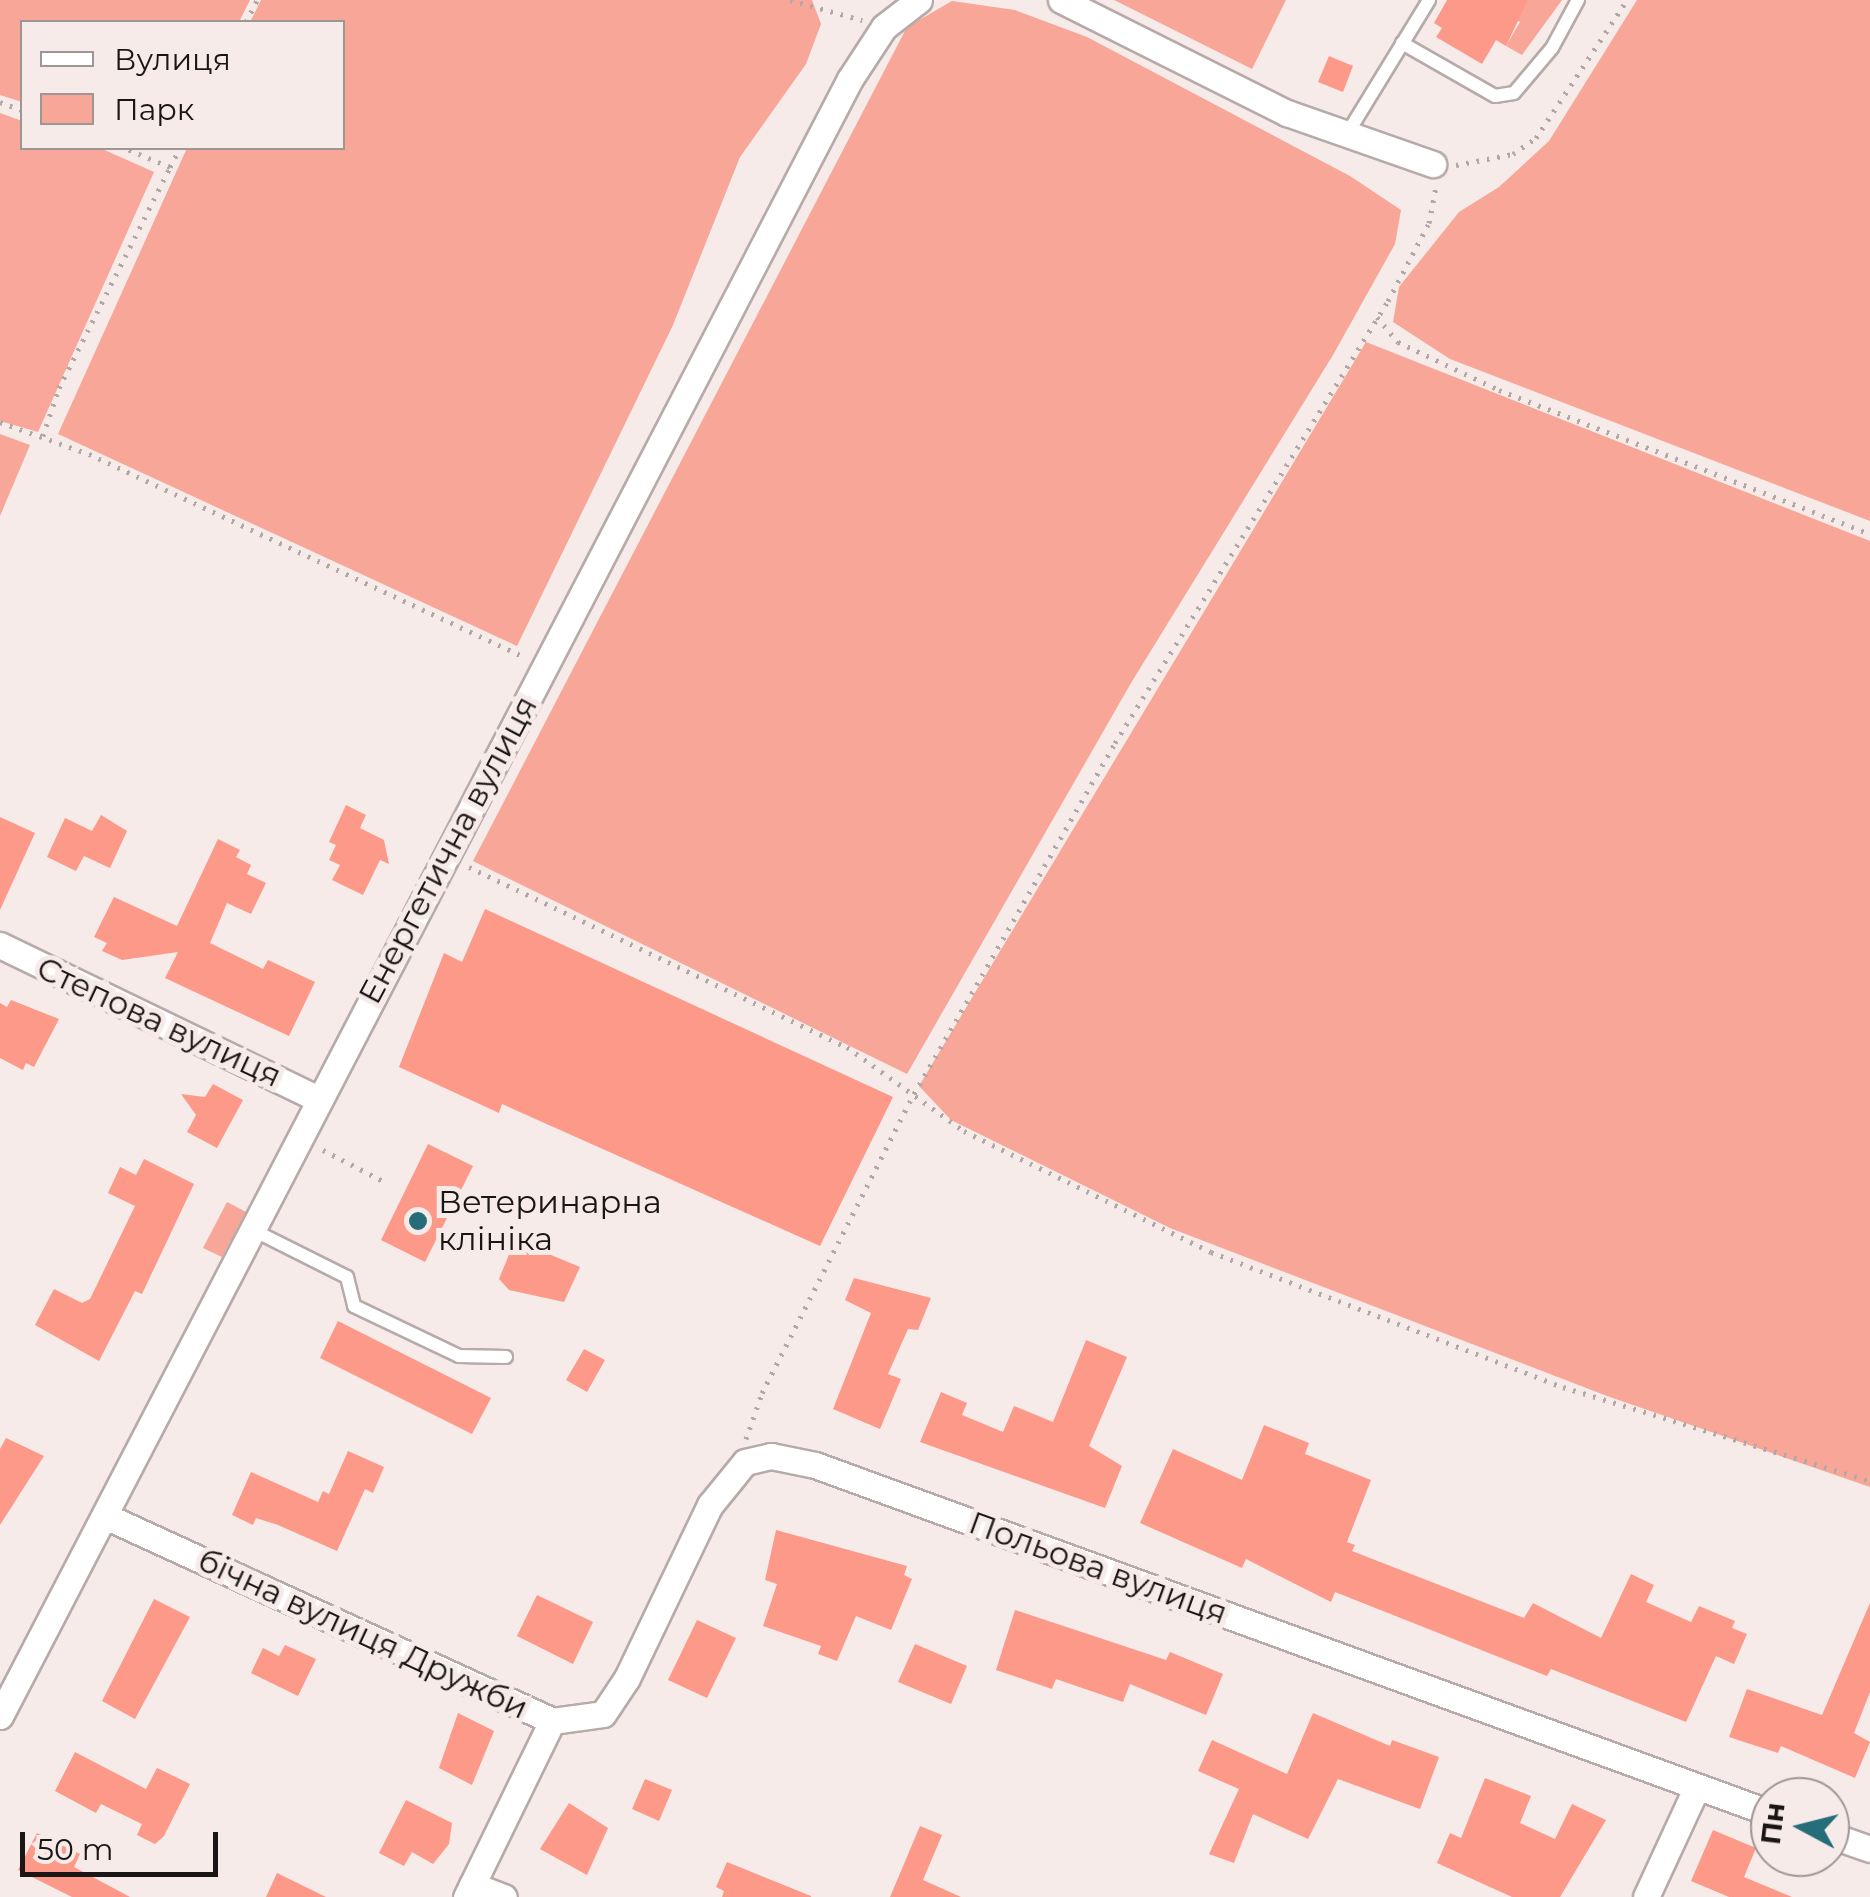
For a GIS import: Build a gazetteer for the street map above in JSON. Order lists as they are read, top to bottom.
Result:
{
  "streets": {
    "street": [
      "Енергетична вулиця",
      "Степова вулиця",
      "Польова вулиця",
      "бічна вулиця Дружби"
    ]
  },
  "crossings": [
    ["Енергетична вулиця", "Степова вулиця"],
    ["Енергетична вулиця", "бічна вулиця Дружби"]
  ],
  "places": ["Ветеринарна клініка"],
  "legend": ["Вулиця", "Парк"],
  "scale_bar": "50 m",
  "north": "left"
}
